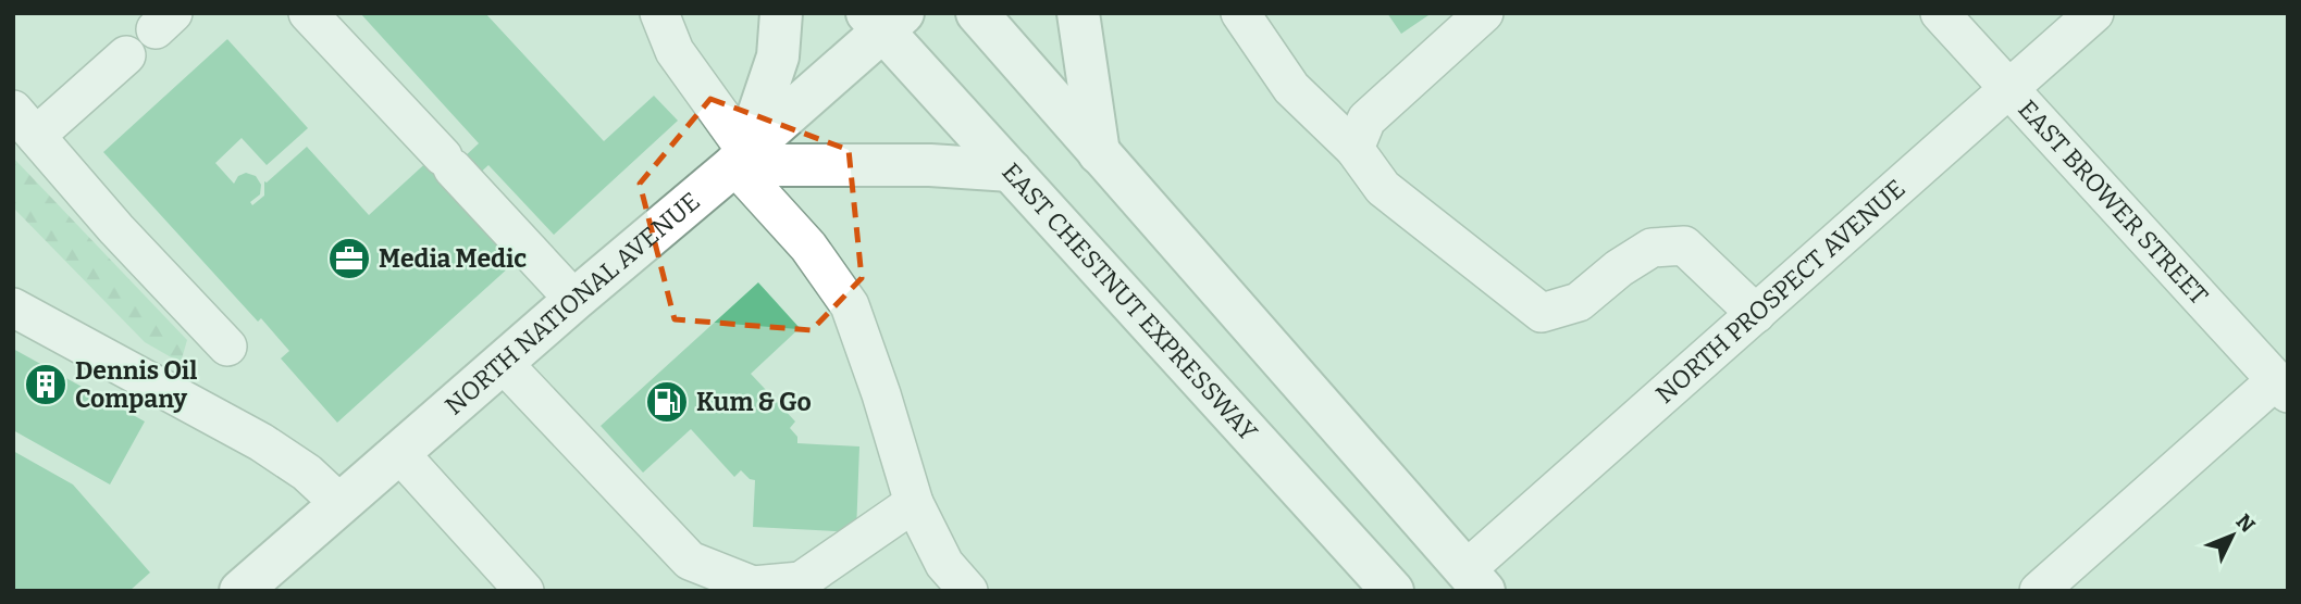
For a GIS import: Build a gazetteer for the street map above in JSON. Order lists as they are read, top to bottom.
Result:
{
  "streets": {
    "main road": ["EAST CHESTNUT EXPRESSWAY", "NORTH NATIONAL AVENUE"],
    "street": ["EAST BROWER STREET", "NORTH PROSPECT AVENUE"]
  },
  "crossings": [
    ["EAST BROWER STREET", "NORTH PROSPECT AVENUE"],
    ["EAST CHESTNUT EXPRESSWAY", "NORTH NATIONAL AVENUE"]
  ],
  "places": {
    "office": ["Media Medic"],
    "building": ["Dennis Oil Company"],
    "fuel station": ["Kum & Go"]
  },
  "north": "top right"
}
